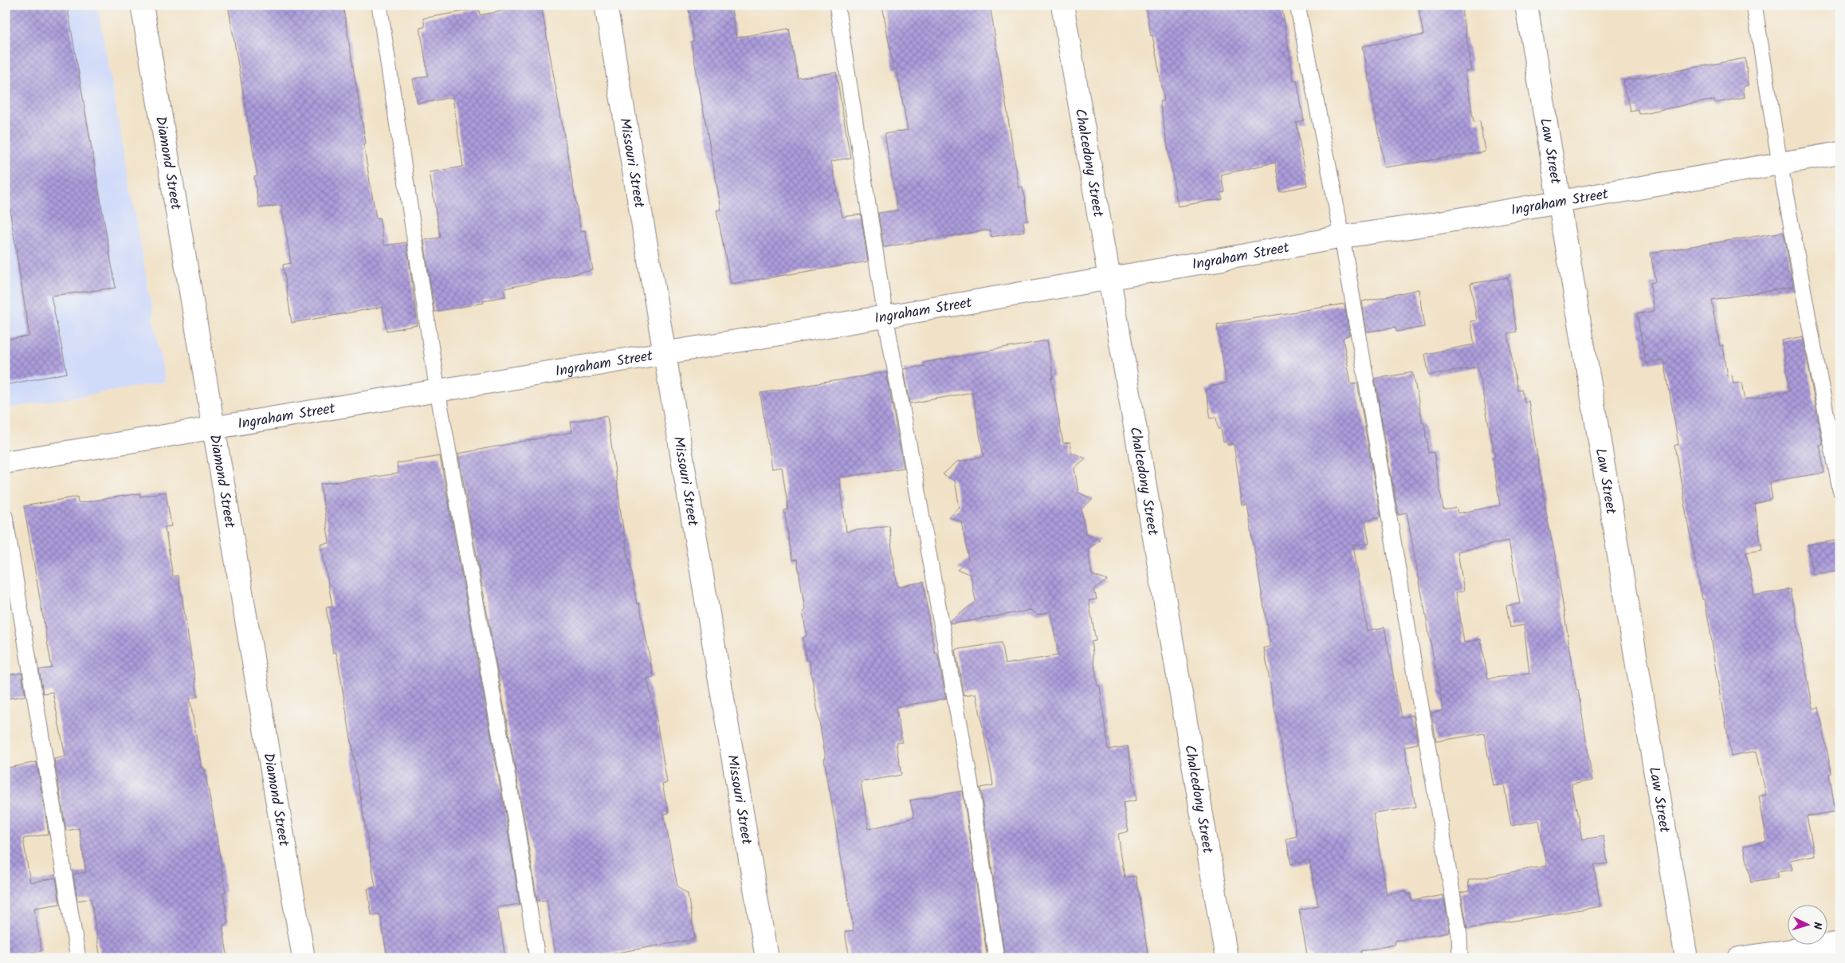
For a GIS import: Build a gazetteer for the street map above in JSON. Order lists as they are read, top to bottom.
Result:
{
  "streets": {
    "street": [
      "Law Street",
      "Diamond Street",
      "Missouri Street",
      "Chalcedony Street",
      "Ingraham Street"
    ]
  },
  "crossings": [
    ["Law Street", "Ingraham Street"],
    ["Diamond Street", "Ingraham Street"],
    ["Missouri Street", "Ingraham Street"],
    ["Chalcedony Street", "Ingraham Street"]
  ],
  "north": "right"
}
